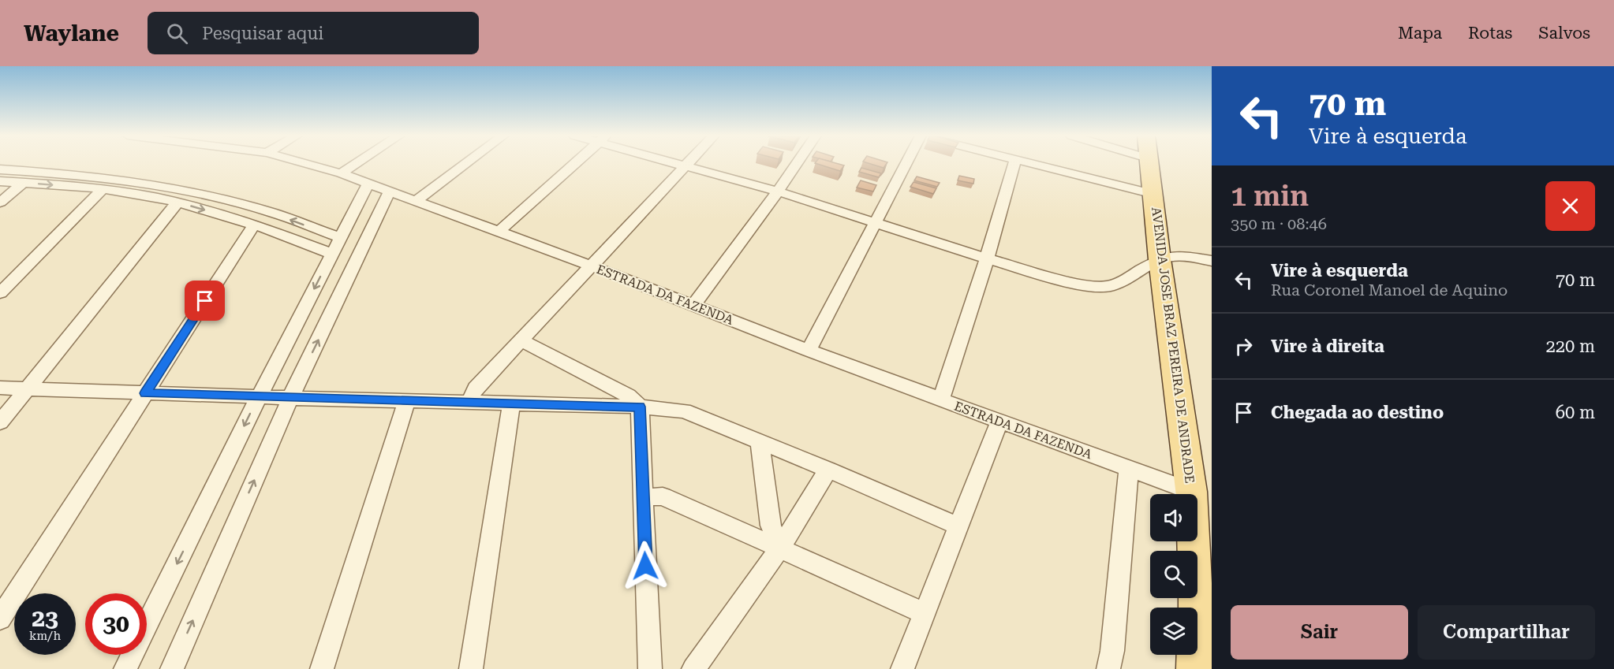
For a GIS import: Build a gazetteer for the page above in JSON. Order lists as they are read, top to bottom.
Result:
{
  "streets": {
    "main road": ["AVENIDA JOSE BRAZ PEREIRA DE ANDRADE"],
    "street": ["ESTRADA DA FAZENDA"]
  },
  "crossings": [
    ["ESTRADA DA FAZENDA", "AVENIDA JOSE BRAZ PEREIRA DE ANDRADE"]
  ],
  "page": {
    "header": "Waylane",
    "search": "Pesquisar aqui",
    "nav": ["Mapa", "Rotas", "Salvos"],
    "turn": ["70 m", "Vire à esquerda"],
    "heading": ["1 min", "350 m · 08:46"],
    "list": [
      {
        "name": "Vire à esquerda",
        "note": "Rua Coronel Manoel de Aquino",
        "value": "70 m"
      },
      {
        "name": "Vire à direita",
        "value": "220 m"
      },
      {
        "name": "Chegada ao destino",
        "value": "60 m"
      }
    ],
    "speed": "23 km/h",
    "limit": "30",
    "buttons": ["Sair", "Compartilhar"]
  }
}
